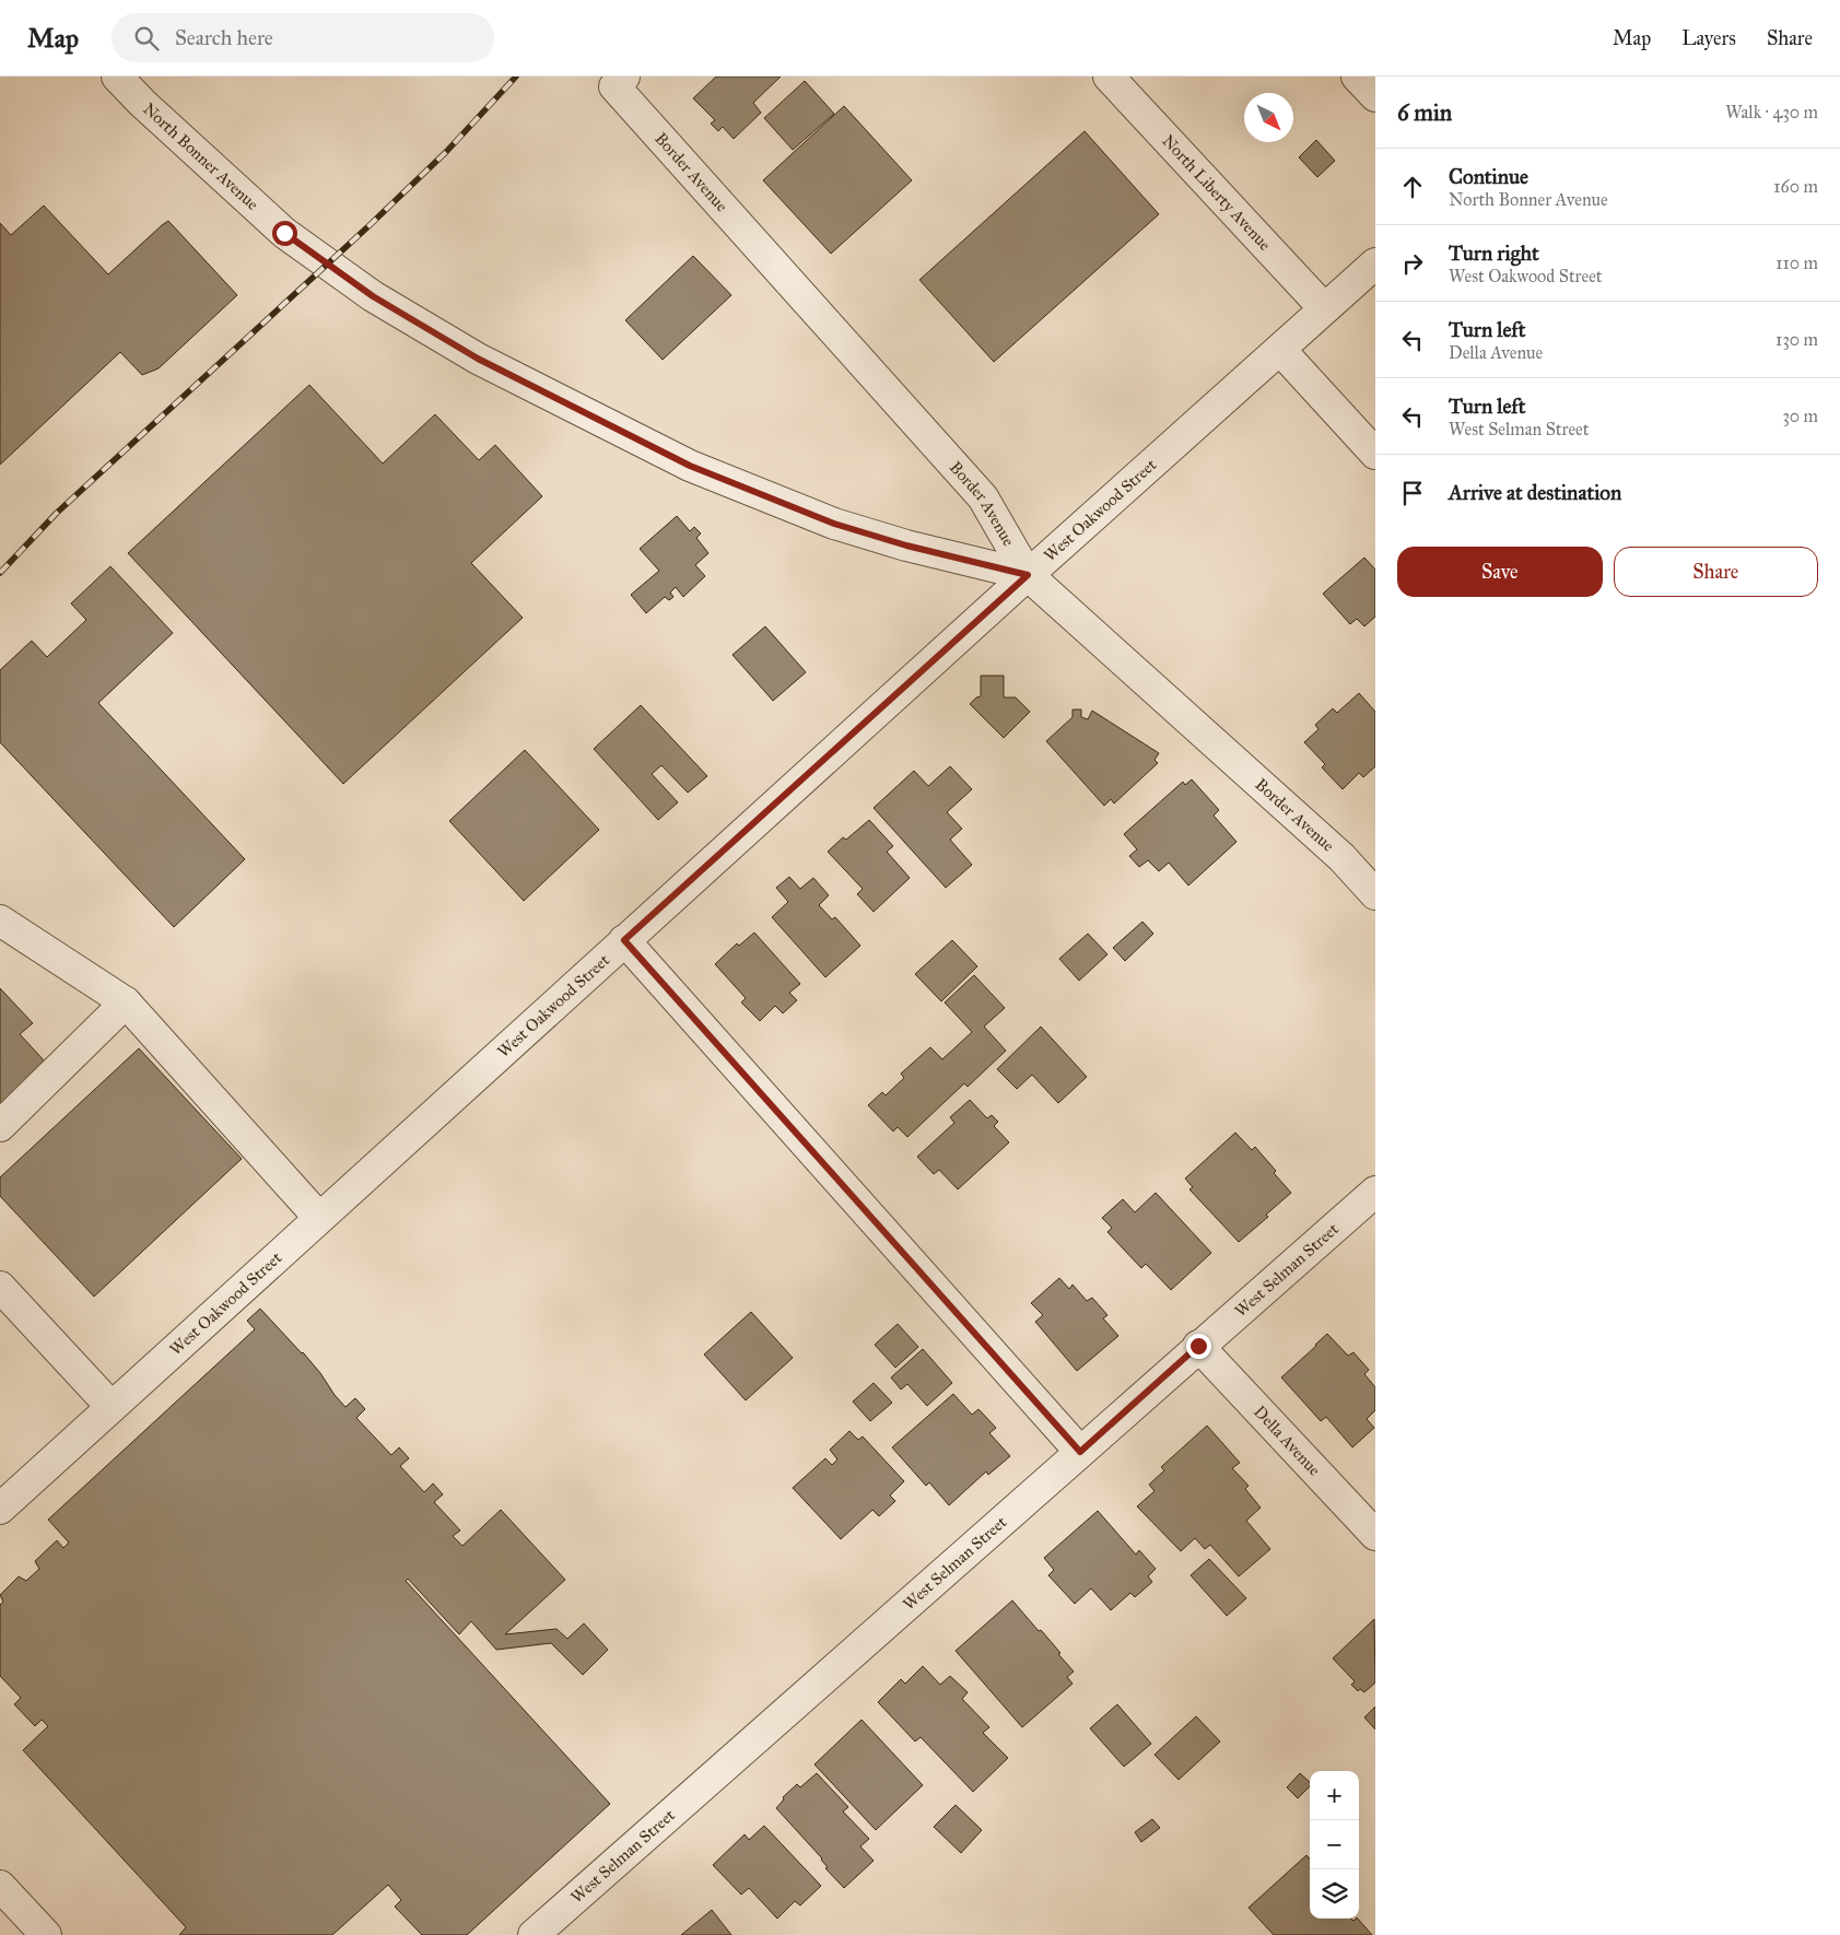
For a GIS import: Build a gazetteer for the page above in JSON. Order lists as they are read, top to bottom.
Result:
{
  "streets": {
    "street": [
      "North Bonner Avenue",
      "Border Avenue",
      "North Liberty Avenue",
      "West Oakwood Street",
      "West Selman Street",
      "Della Avenue"
    ]
  },
  "crossings": [
    ["North Bonner Avenue", "Border Avenue"],
    ["North Bonner Avenue", "West Oakwood Street"],
    ["Border Avenue", "West Oakwood Street"],
    ["North Liberty Avenue", "West Oakwood Street"],
    ["West Selman Street", "Della Avenue"]
  ],
  "north": "bottom right",
  "page": {
    "header": "Map",
    "search": "Search here",
    "nav": ["Map", "Layers", "Share"],
    "heading": ["6 min", "Walk · 430 m"],
    "list": [
      ["Continue", "North Bonner Avenue", "160 m"],
      ["Turn right", "West Oakwood Street", "110 m"],
      ["Turn left", "Della Avenue", "130 m"],
      ["Turn left", "West Selman Street", "30 m"],
      "Arrive at destination"
    ],
    "buttons": ["Save", "Share"],
    "map_buttons": ["+", "−"]
  }
}
